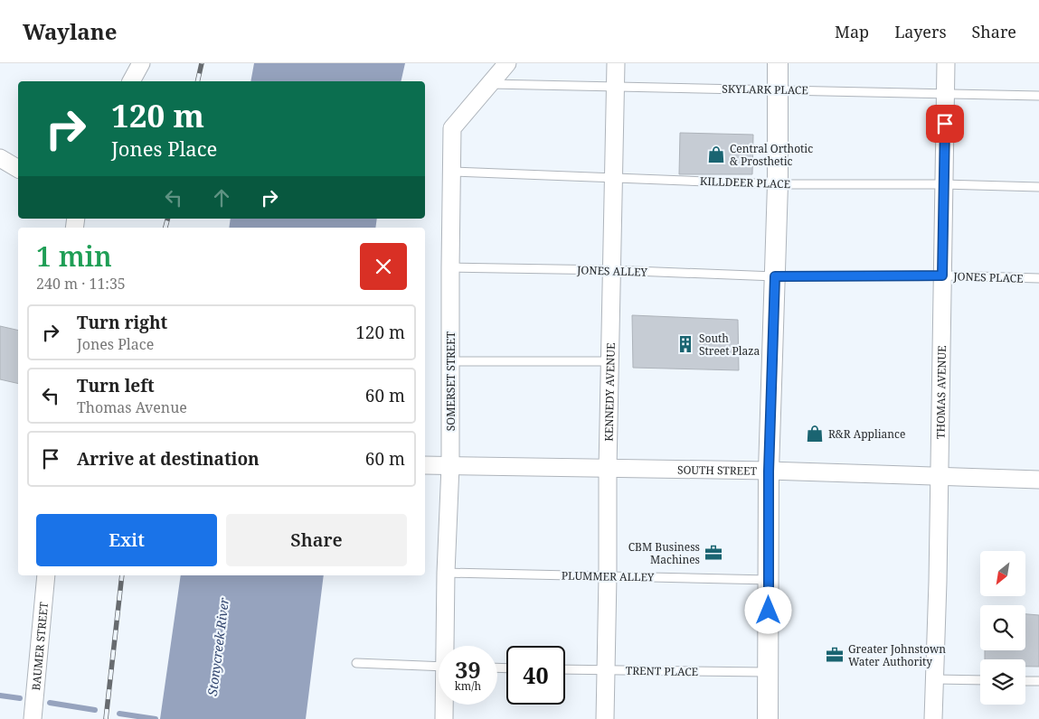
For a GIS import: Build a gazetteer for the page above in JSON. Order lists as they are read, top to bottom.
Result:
{
  "streets": {
    "street": [
      "SOMERSET STREET",
      "KENNEDY AVENUE",
      "THOMAS AVENUE",
      "SOUTH STREET",
      "BAUMER STREET"
    ],
    "lane": [
      "SKYLARK PLACE",
      "KILLDEER PLACE",
      "JONES ALLEY",
      "JONES PLACE",
      "PLUMMER ALLEY",
      "TRENT PLACE"
    ]
  },
  "crossings": [
    ["SKYLARK PLACE", "SOMERSET STREET"],
    ["SKYLARK PLACE", "KENNEDY AVENUE"],
    ["SKYLARK PLACE", "THOMAS AVENUE"],
    ["KILLDEER PLACE", "SOMERSET STREET"],
    ["KILLDEER PLACE", "KENNEDY AVENUE"],
    ["KILLDEER PLACE", "THOMAS AVENUE"],
    ["JONES ALLEY", "JONES PLACE"],
    ["JONES ALLEY", "SOMERSET STREET"],
    ["JONES ALLEY", "KENNEDY AVENUE"],
    ["JONES PLACE", "THOMAS AVENUE"],
    ["SOMERSET STREET", "SOUTH STREET"],
    ["SOMERSET STREET", "PLUMMER ALLEY"],
    ["KENNEDY AVENUE", "SOUTH STREET"],
    ["KENNEDY AVENUE", "PLUMMER ALLEY"],
    ["KENNEDY AVENUE", "TRENT PLACE"],
    ["THOMAS AVENUE", "SOUTH STREET"]
  ],
  "water": ["Stonycreek River"],
  "places": {
    "shop": ["Central Orthotic & Prosthetic", "R&R Appliance"],
    "building": ["South Street Plaza"],
    "office": ["CBM Business Machines", "Greater Johnstown Water Authority"]
  },
  "north": "bottom left",
  "page": {
    "header": "Waylane",
    "nav": ["Map", "Layers", "Share"],
    "turn": ["120 m", "Jones Place"],
    "heading": ["1 min", "240 m · 11:35"],
    "list": [
      {
        "name": "Turn right",
        "note": "Jones Place",
        "value": "120 m"
      },
      {
        "name": "Turn left",
        "note": "Thomas Avenue",
        "value": "60 m"
      },
      {
        "name": "Arrive at destination",
        "value": "60 m"
      }
    ],
    "buttons": ["Exit", "Share"],
    "speed": "39 km/h",
    "limit": "40"
  }
}
